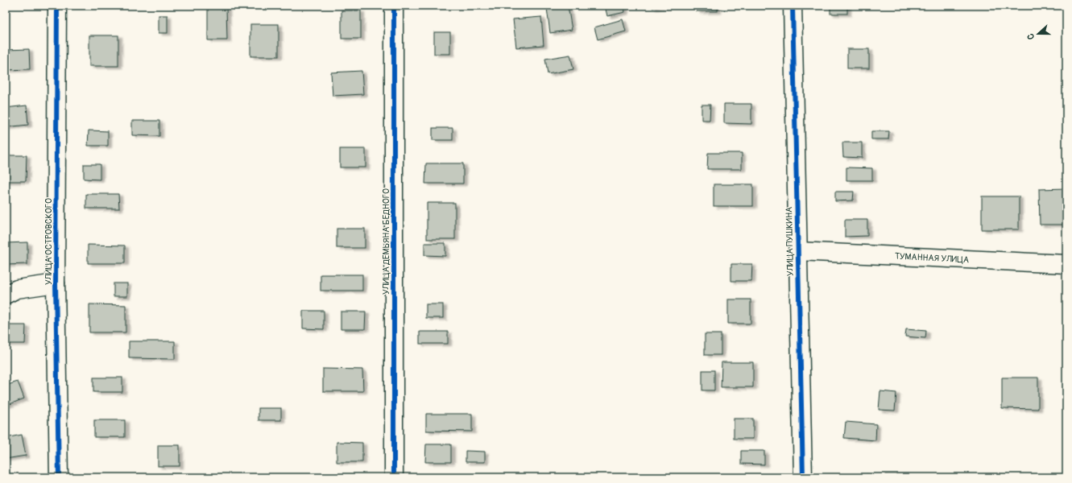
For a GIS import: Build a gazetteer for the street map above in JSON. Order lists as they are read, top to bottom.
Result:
{
  "streets": {
    "street": [
      "УЛИЦА ОСТРОВСКОГО",
      "УЛИЦА ДЕМЬЯНА БЕДНОГО",
      "УЛИЦА ПУШКИНА",
      "ТУМАННАЯ УЛИЦА"
    ]
  },
  "crossings": [
    ["УЛИЦА ПУШКИНА", "ТУМАННАЯ УЛИЦА"]
  ],
  "north": "left"
}
